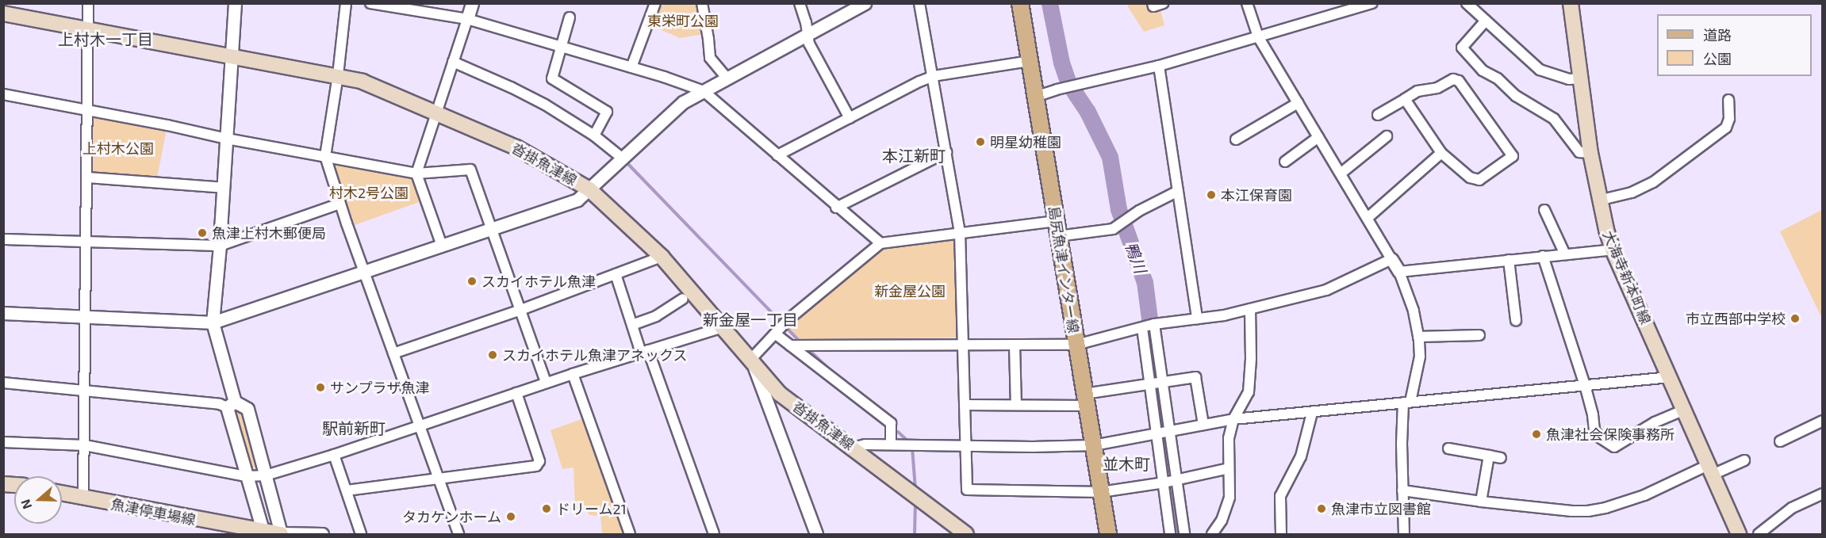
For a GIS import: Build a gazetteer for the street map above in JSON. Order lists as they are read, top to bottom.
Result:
{
  "streets": {
    "main road": [
      "沓掛魚津線",
      "島尻魚津インター線",
      "大海寺新本町線",
      "魚津停車場線"
    ]
  },
  "districts": [
    "上村木一丁目",
    "本江新町",
    "新金屋一丁目",
    "駅前新町",
    "並木町"
  ],
  "water": ["鴨川"],
  "parks": [
    "東栄町公園",
    "上村木公園",
    "村木2号公園",
    "新金屋公園"
  ],
  "places": [
    "明星幼稚園",
    "本江保育園",
    "魚津上村木郵便局",
    "スカイホテル魚津",
    "市立西部中学校",
    "スカイホテル魚津アネックス",
    "サンプラザ魚津",
    "魚津社会保険事務所",
    "ドリーム21",
    "魚津市立図書館",
    "タカケンホーム"
  ],
  "legend": ["道路", "公園"],
  "north": "left"
}
